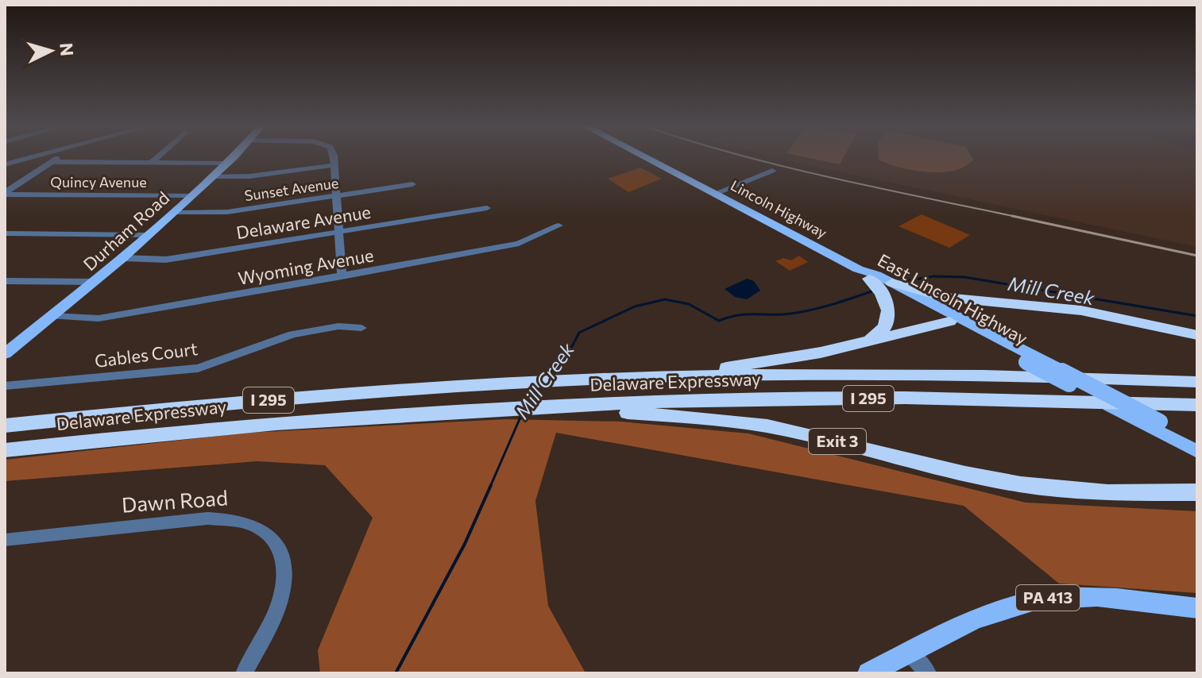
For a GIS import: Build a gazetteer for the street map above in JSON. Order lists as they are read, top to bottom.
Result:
{
  "streets": {
    "highway": ["Delaware Expressway", "I 295", "Exit 3"],
    "main road": [
      "Lincoln Highway",
      "Durham Road",
      "East Lincoln Highway",
      "PA 413"
    ],
    "street": [
      "Quincy Avenue",
      "Sunset Avenue",
      "Delaware Avenue",
      "Wyoming Avenue",
      "Gables Court",
      "Dawn Road"
    ]
  },
  "crossings": [
    ["Quincy Avenue", "Durham Road"],
    ["Sunset Avenue", "Durham Road"],
    ["Lincoln Highway", "East Lincoln Highway"],
    ["Delaware Avenue", "Durham Road"],
    ["Durham Road", "Wyoming Avenue"],
    ["Delaware Expressway", "Exit 3"]
  ],
  "water": ["Mill Creek"],
  "north": "right"
}
